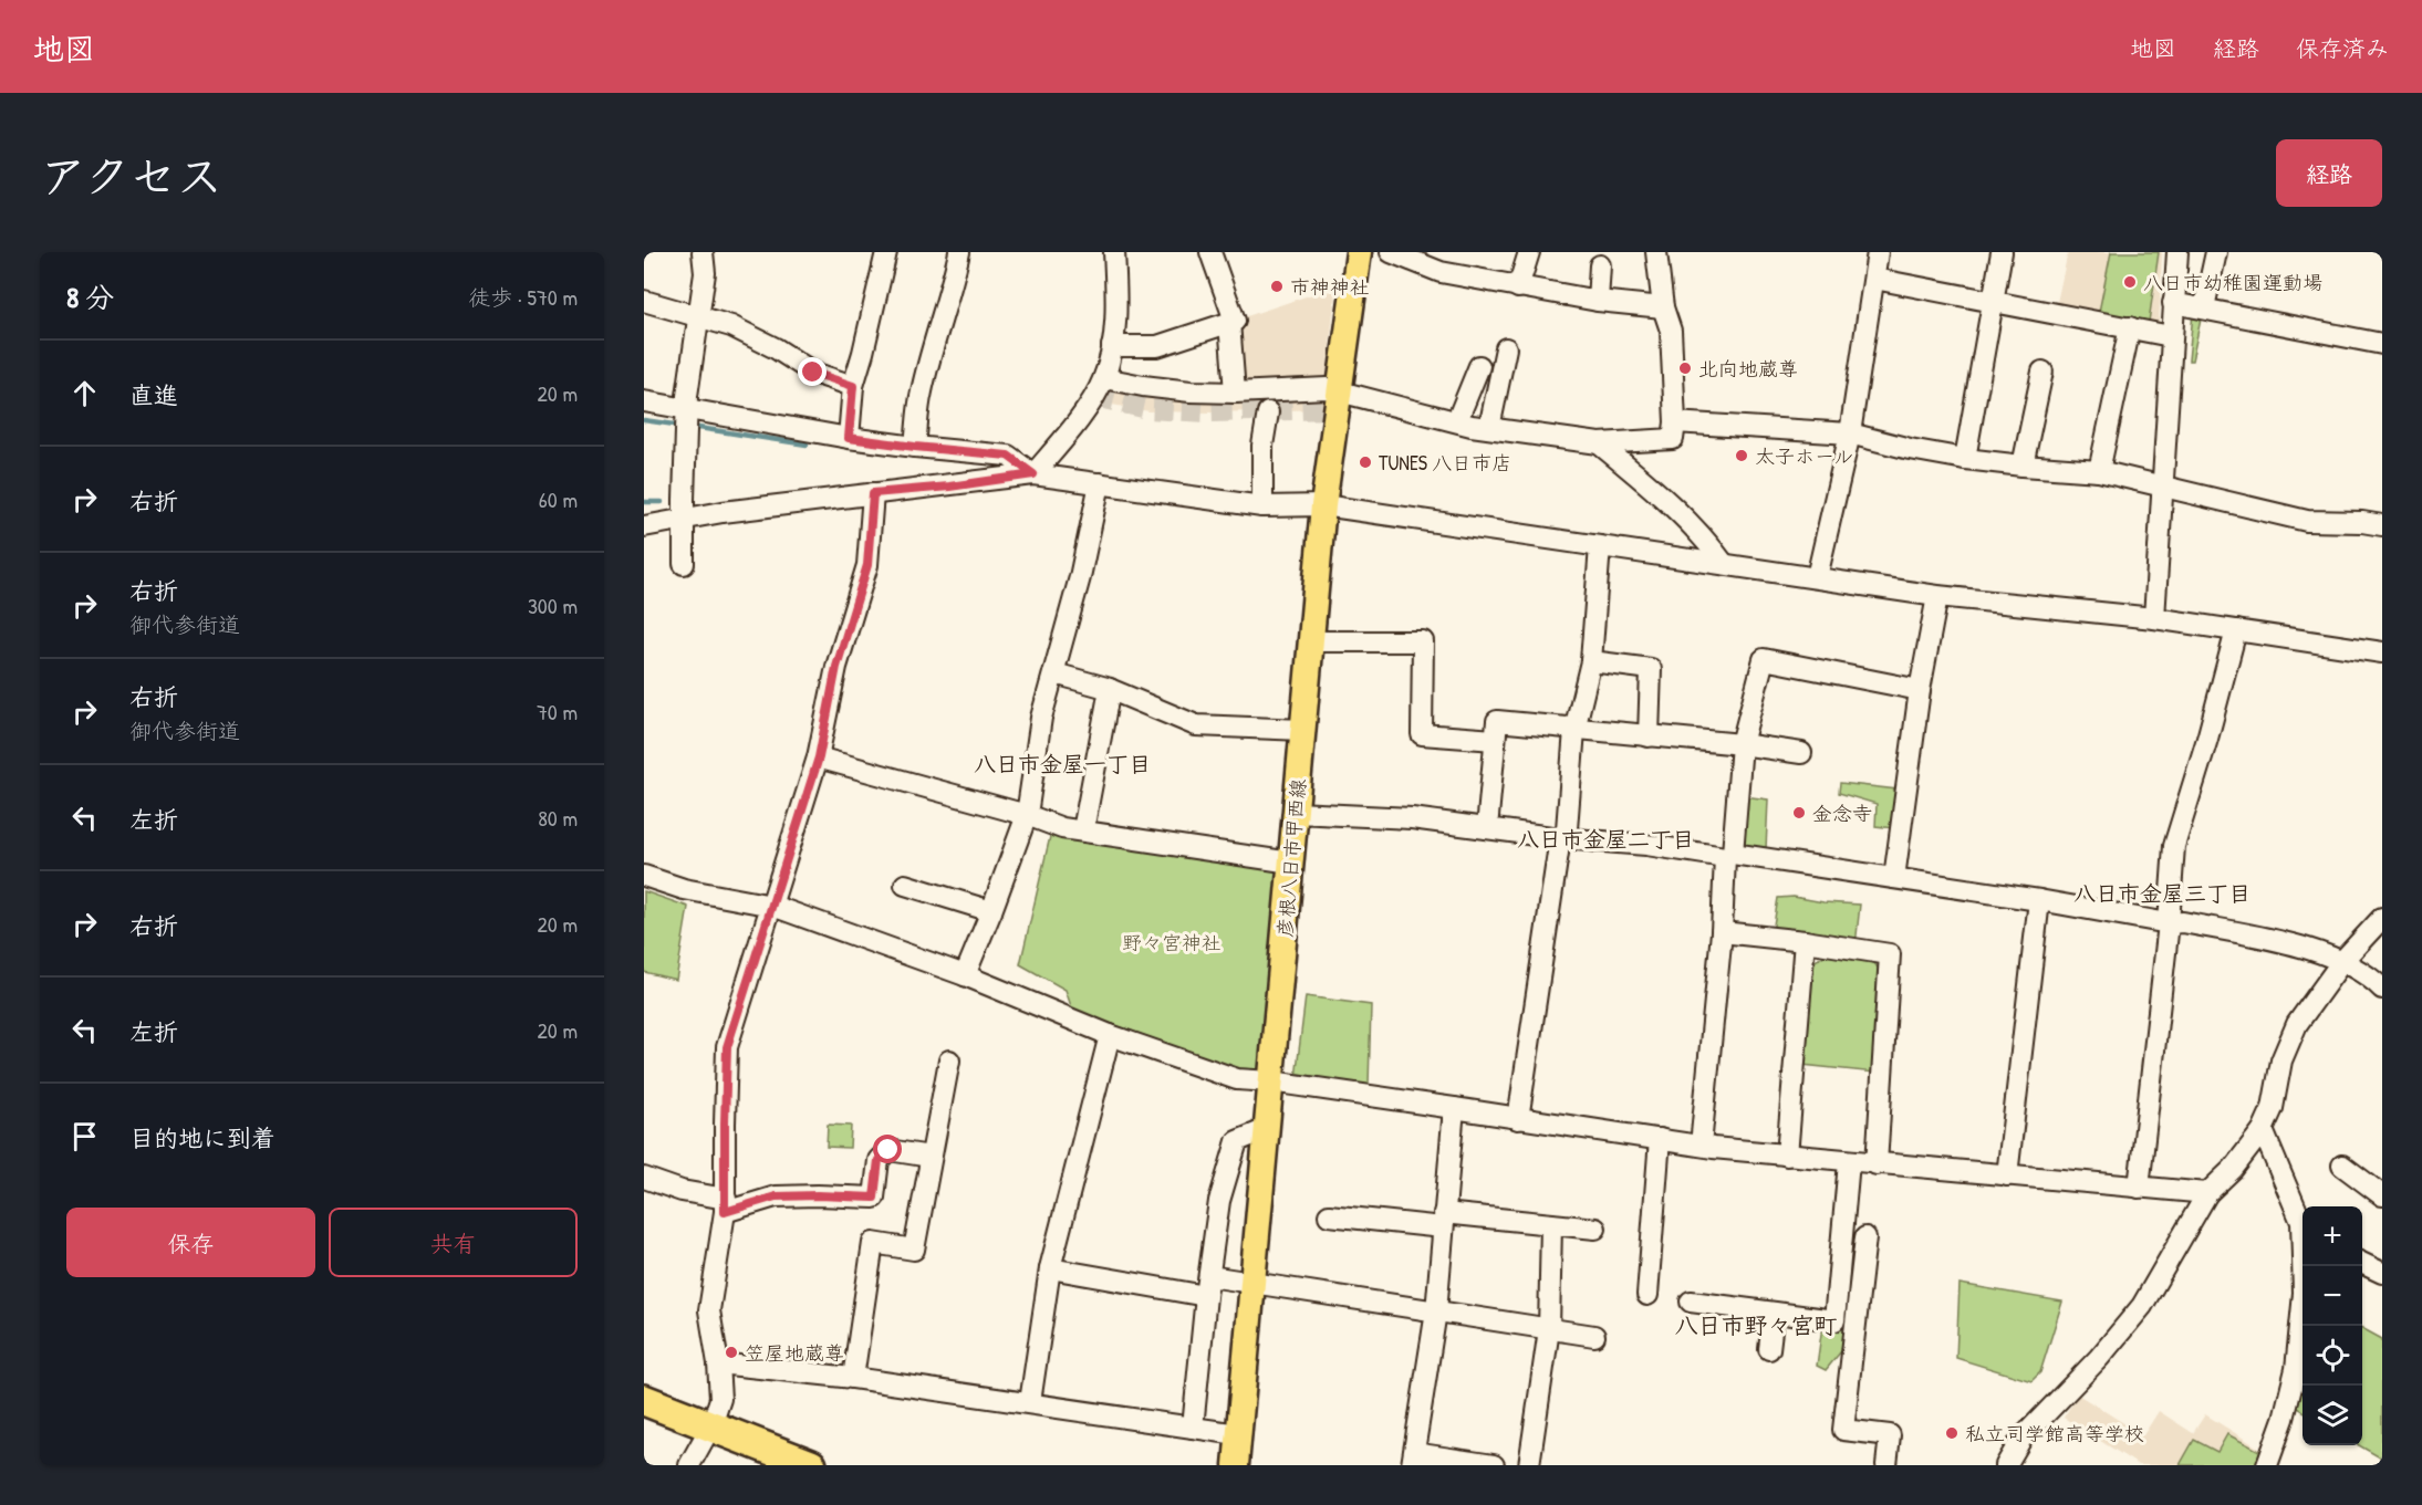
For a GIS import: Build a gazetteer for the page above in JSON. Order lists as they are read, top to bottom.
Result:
{
  "streets": {
    "main road": ["彦根八日市甲西線"]
  },
  "districts": [
    "八日市金屋一丁目",
    "八日市金屋二丁目",
    "八日市金屋三丁目",
    "八日市野々宮町"
  ],
  "parks": ["野々宮神社"],
  "places": [
    "八日市幼稚園運動場",
    "市神神社",
    "北向地蔵尊",
    "太子ホール",
    "TUNES 八日市店",
    "金念寺",
    "笠屋地蔵尊",
    "私立司学館高等学校"
  ],
  "page": {
    "header": "地図",
    "nav": ["地図", "経路", "保存済み"],
    "title": "アクセス",
    "buttons": [
      "経路",
      ["保存", "共有"]
    ],
    "heading": ["8 分", "徒歩 · 570 m"],
    "list": [
      ["直進", "20 m"],
      ["右折", "60 m"],
      ["右折", "御代参街道", "300 m"],
      ["右折", "御代参街道", "70 m"],
      ["左折", "80 m"],
      ["右折", "20 m"],
      ["左折", "20 m"],
      "目的地に到着"
    ],
    "map_buttons": ["+", "−"]
  }
}
